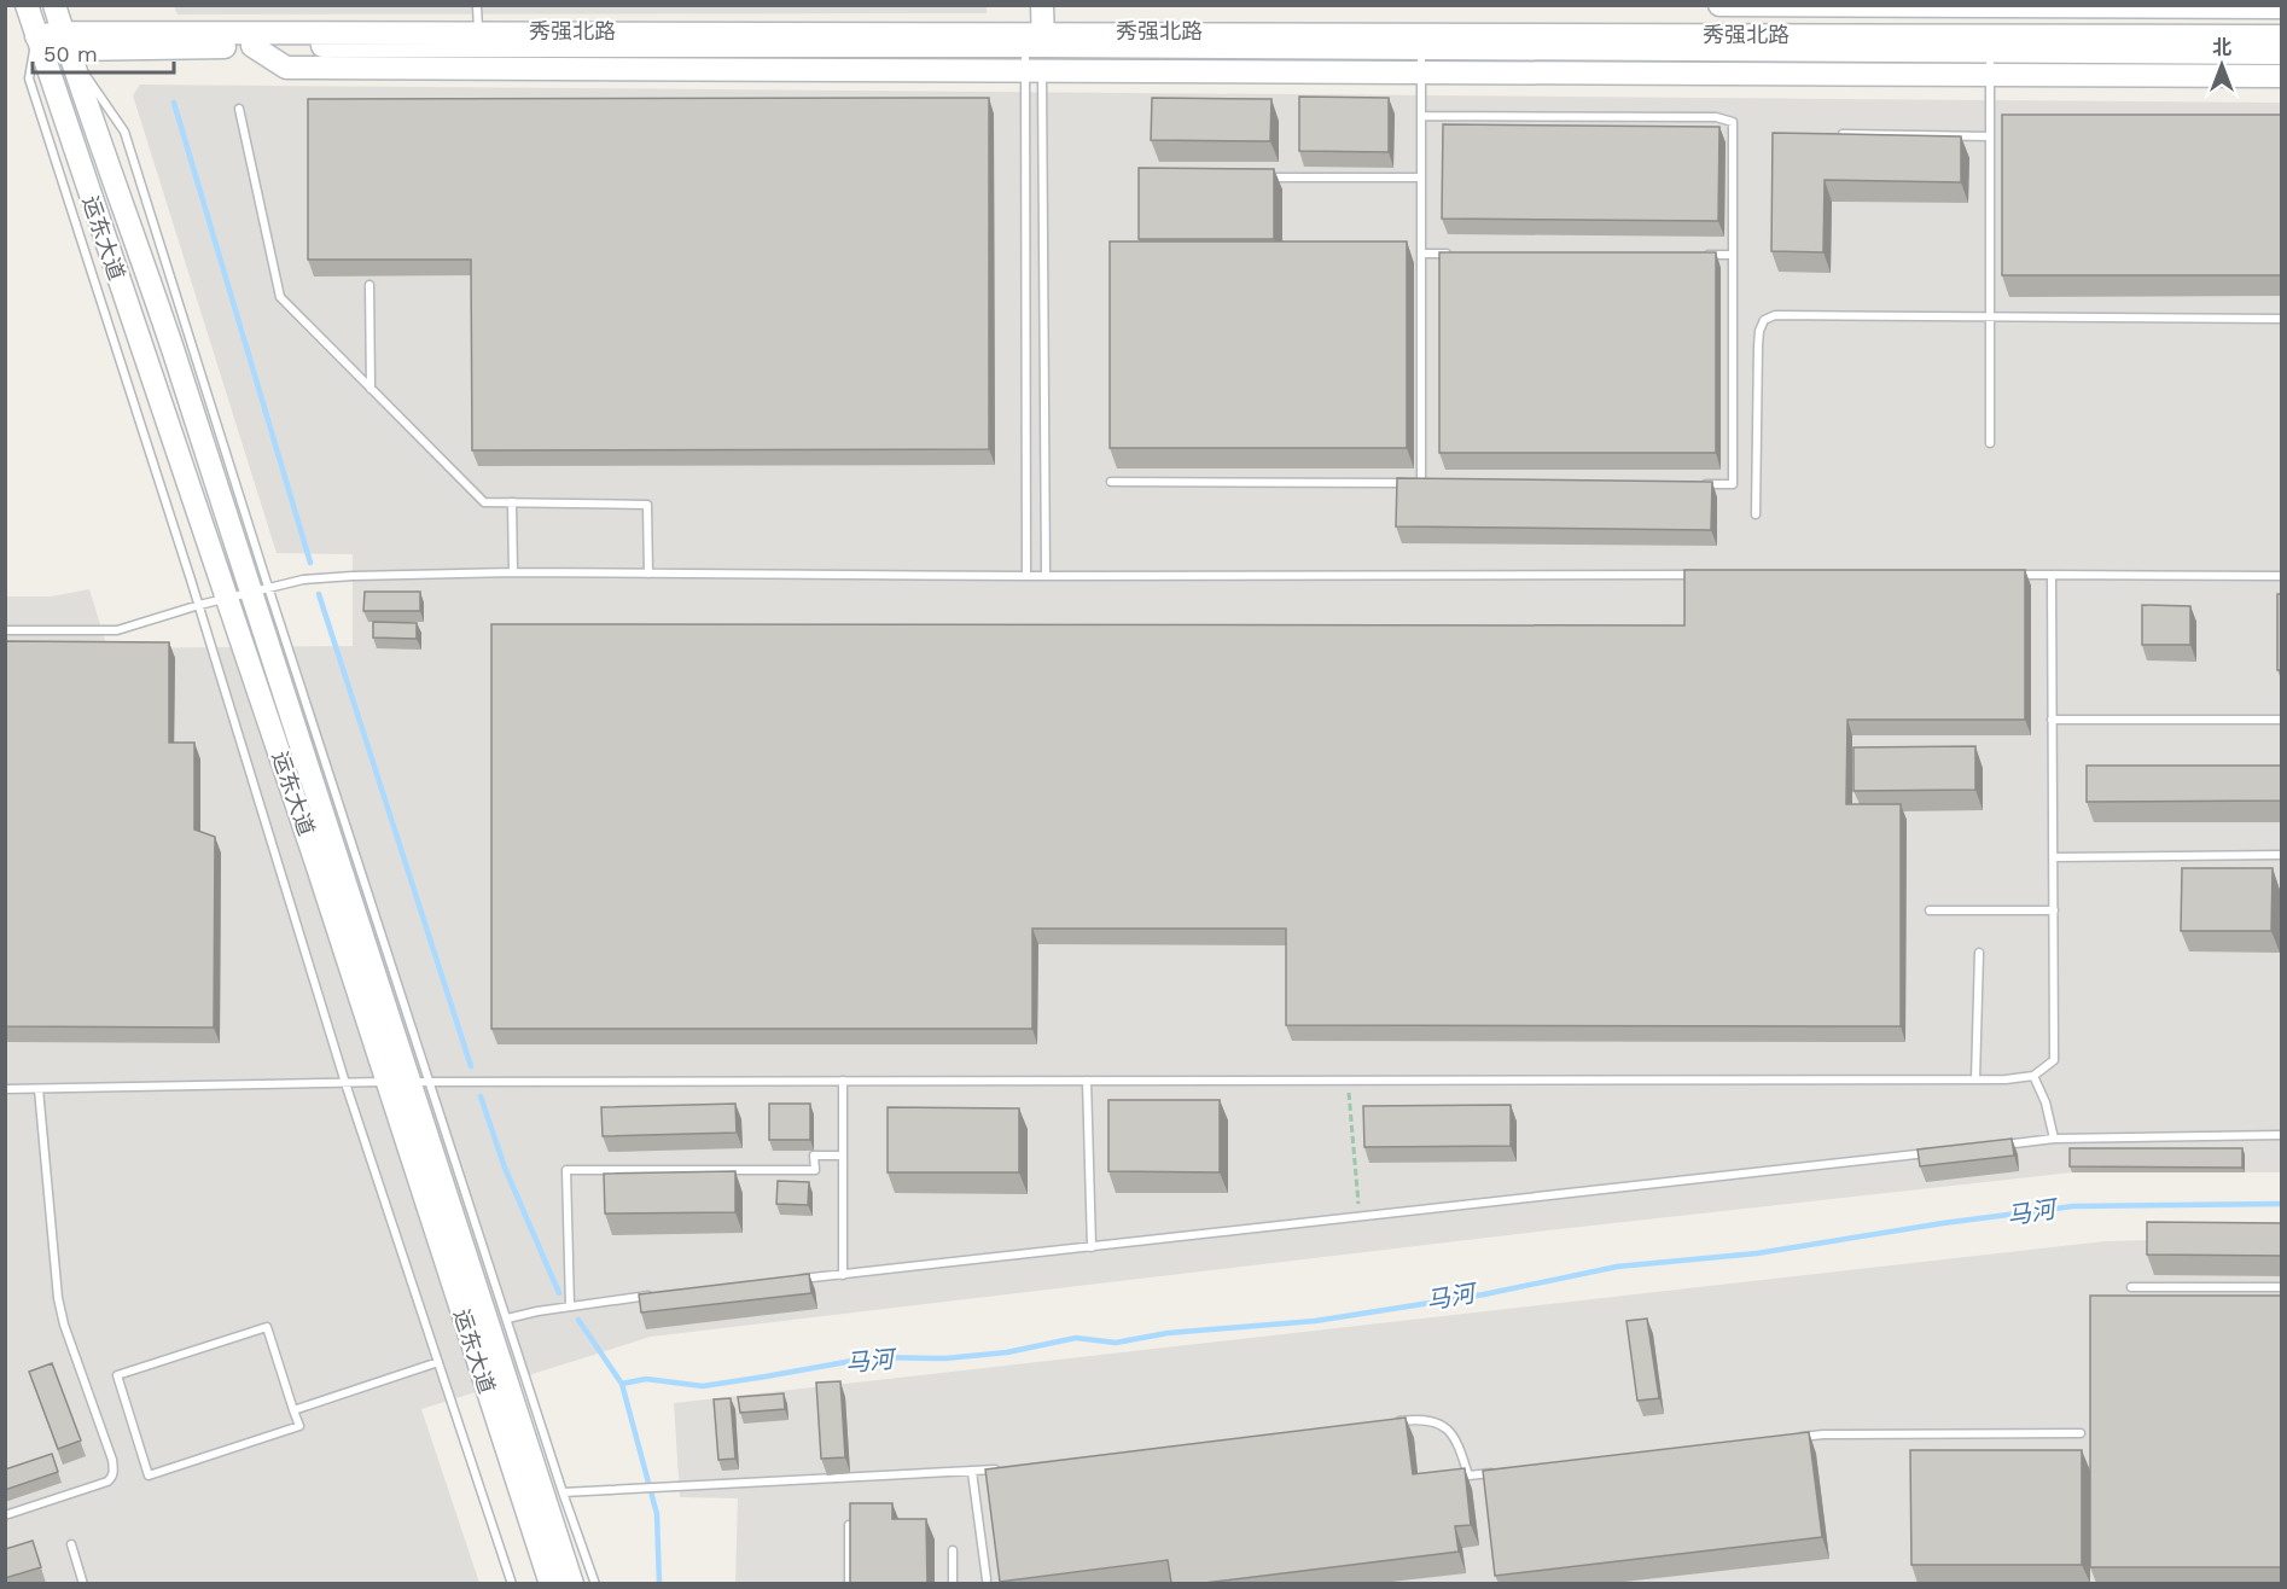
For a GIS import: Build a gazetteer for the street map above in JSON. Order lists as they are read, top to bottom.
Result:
{
  "streets": {
    "street": ["秀强北路", "运东大道"]
  },
  "crossings": [
    ["秀强北路", "运东大道"]
  ],
  "water": ["马河"],
  "scale_bar": "50 m",
  "north": "top"
}
